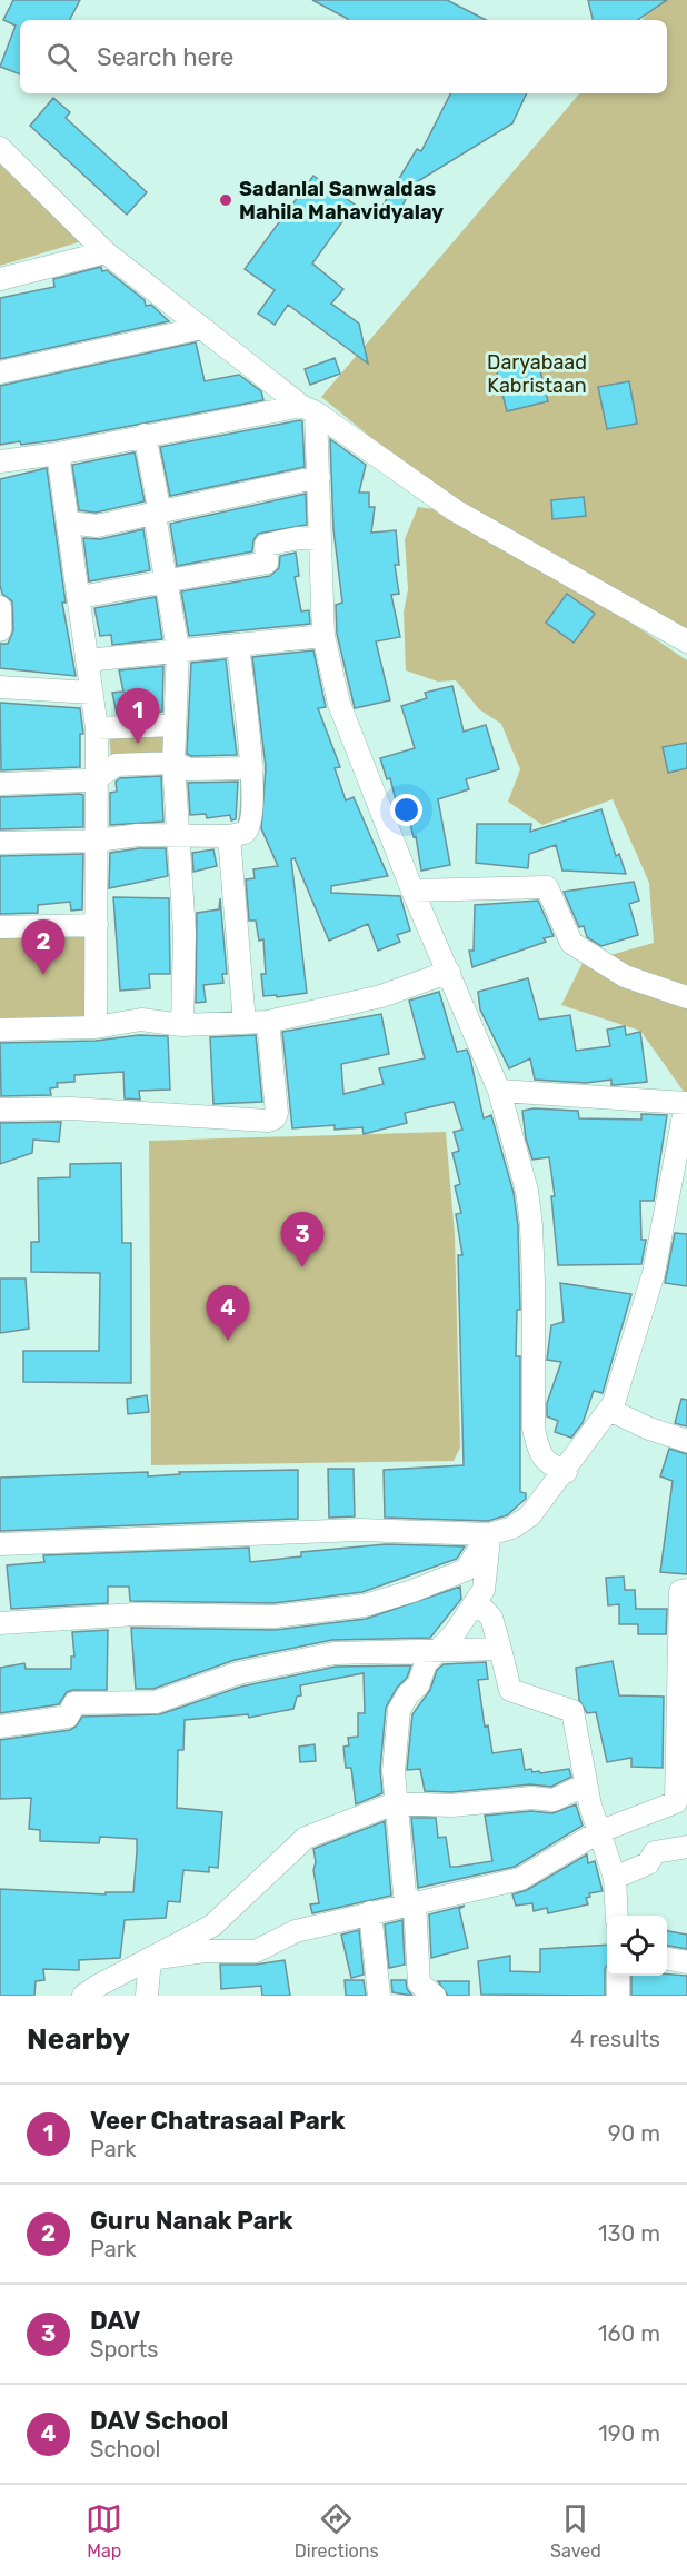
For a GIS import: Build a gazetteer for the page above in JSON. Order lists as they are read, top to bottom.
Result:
{
  "parks": ["Daryabaad Kabristaan"],
  "places": ["Sadanlal Sanwaldas Mahila Mahavidyalay"],
  "page": {
    "search": "Search here",
    "pins": [
      "1",
      "2",
      "3",
      "4"
    ],
    "heading": ["Nearby", "4 results"],
    "list": [
      {
        "mark": "1",
        "name": "Veer Chatrasaal Park",
        "note": "Park",
        "value": "90 m"
      },
      {
        "mark": "2",
        "name": "Guru Nanak Park",
        "note": "Park",
        "value": "130 m"
      },
      {
        "mark": "3",
        "name": "DAV",
        "note": "Sports",
        "value": "160 m"
      },
      {
        "mark": "4",
        "name": "DAV School",
        "note": "School",
        "value": "190 m"
      }
    ],
    "nav": ["Map", "Directions", "Saved"]
  }
}
